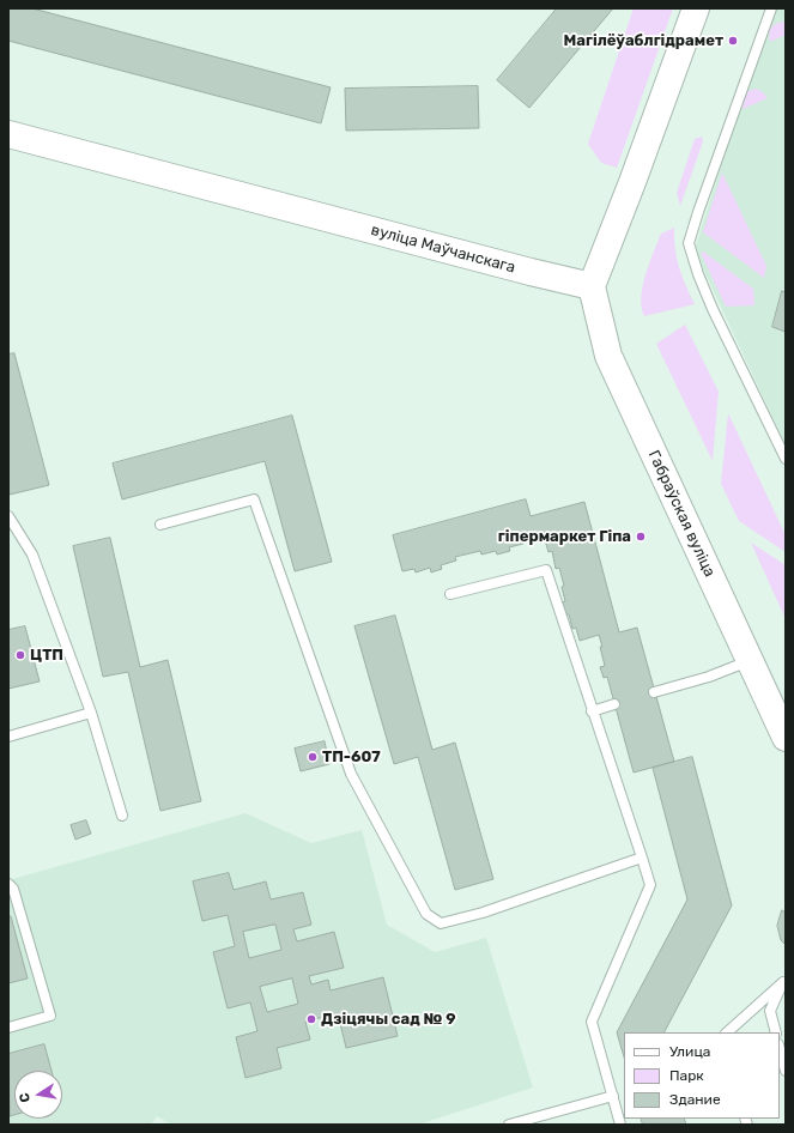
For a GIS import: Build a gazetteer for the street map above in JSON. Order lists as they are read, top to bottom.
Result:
{
  "streets": {
    "main road": ["вуліца Маўчанскага", "Габраўская вуліца"]
  },
  "crossings": [
    ["вуліца Маўчанскага", "Габраўская вуліца"]
  ],
  "places": [
    "Магілёўаблгідрамет",
    "гіпермаркет Гіпа",
    "ЦТП",
    "ТП-607",
    "Дзіцячы сад № 9"
  ],
  "legend": ["Улица", "Парк", "Здание"],
  "north": "left"
}
